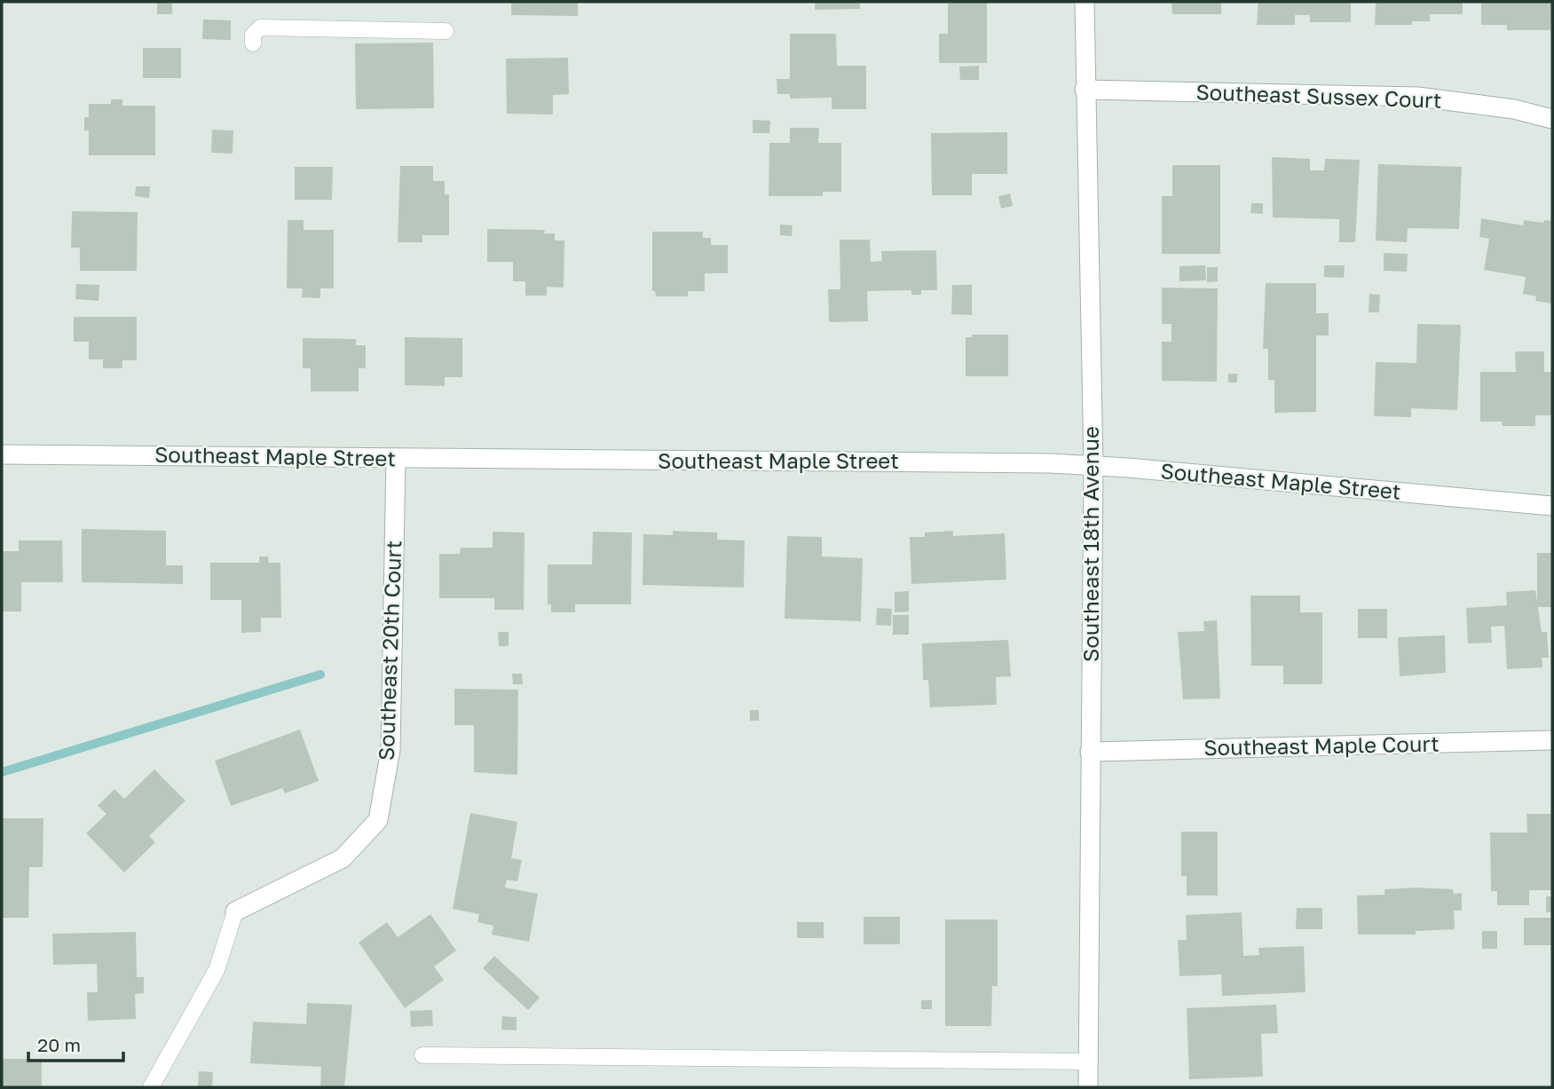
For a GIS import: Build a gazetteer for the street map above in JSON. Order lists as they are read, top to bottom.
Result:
{
  "streets": {
    "street": [
      "Southeast Sussex Court",
      "Southeast Maple Street",
      "Southeast 18th Avenue",
      "Southeast 20th Court",
      "Southeast Maple Court"
    ]
  },
  "crossings": [
    ["Southeast Sussex Court", "Southeast 18th Avenue"],
    ["Southeast Maple Street", "Southeast 18th Avenue"],
    ["Southeast Maple Street", "Southeast 20th Court"],
    ["Southeast 18th Avenue", "Southeast Maple Court"]
  ],
  "scale_bar": "20 m"
}
